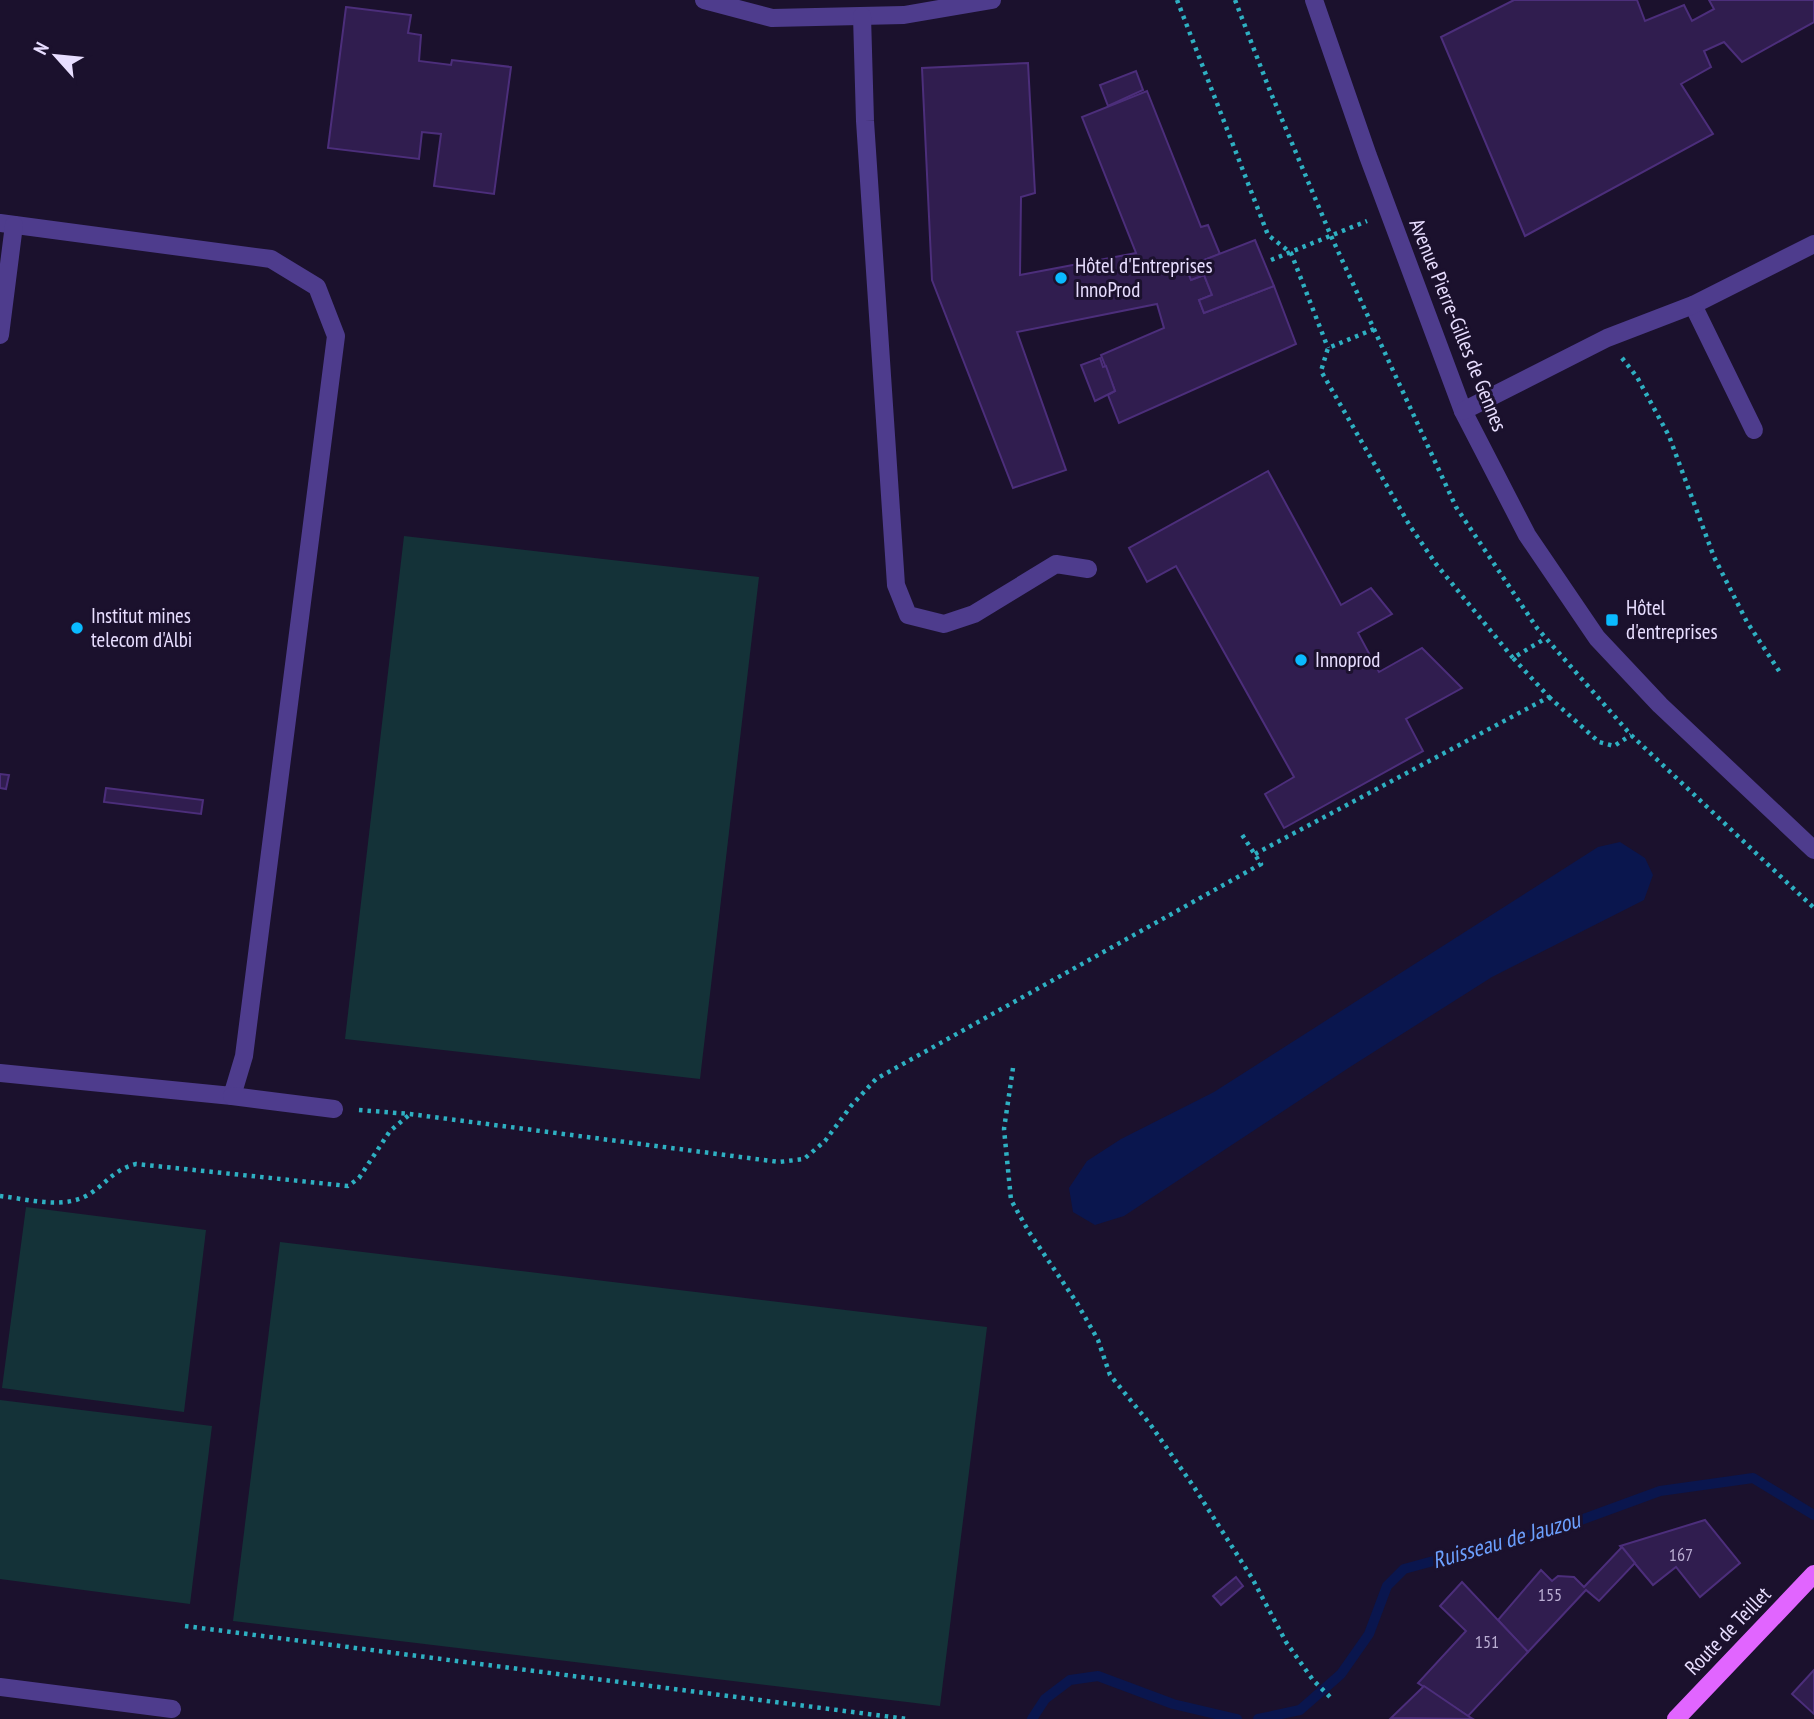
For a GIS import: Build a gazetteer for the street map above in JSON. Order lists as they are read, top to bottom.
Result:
{
  "streets": {
    "main road": ["Route de Teillet"],
    "street": ["Avenue Pierre-Gilles de Gennes"]
  },
  "water": ["Ruisseau de Jauzou"],
  "places": {
    "other": ["Hôtel d'Entreprises InnoProd", "Institut mines telecom d'Albi", "Innoprod"],
    "transit": ["Hôtel d'entreprises"]
  },
  "house_numbers": ["167", "155", "151"],
  "north": "top left"
}
